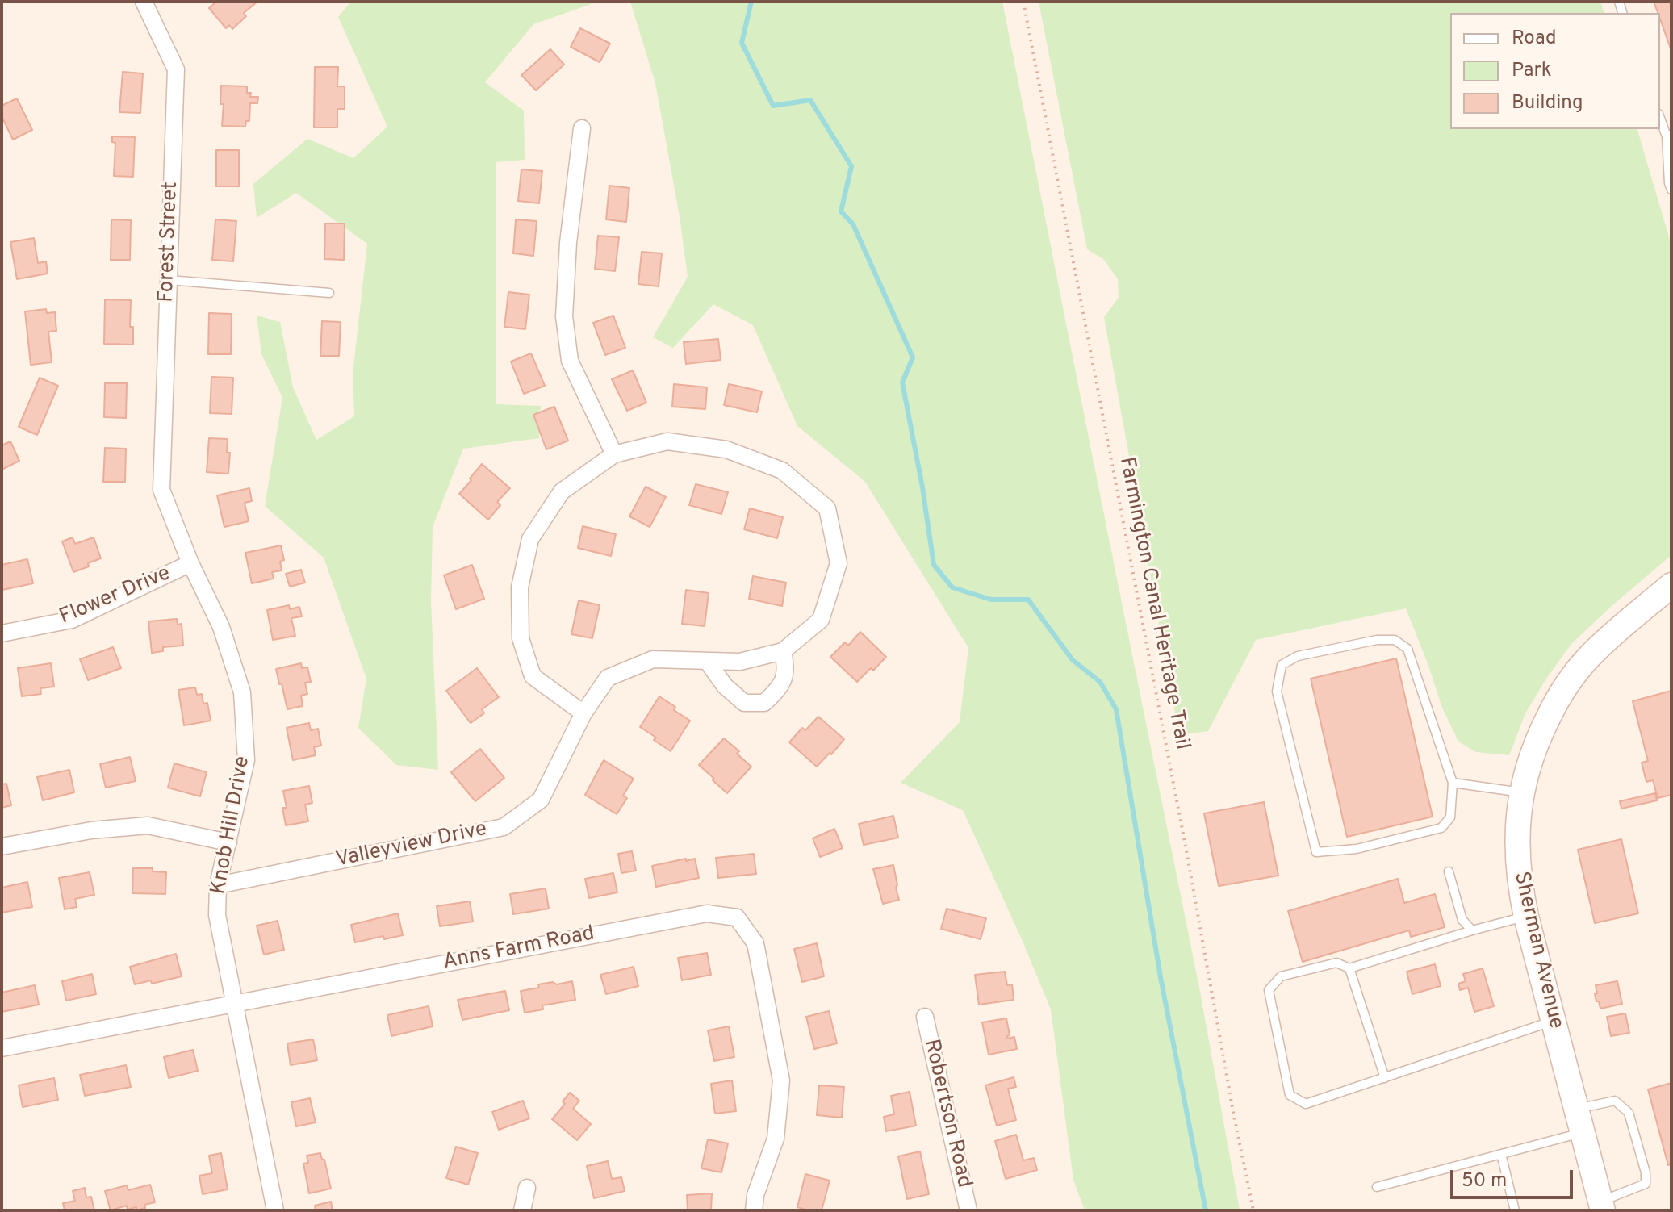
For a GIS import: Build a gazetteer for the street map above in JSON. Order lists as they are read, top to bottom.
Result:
{
  "streets": {
    "main road": ["Sherman Avenue"],
    "street": [
      "Forest Street",
      "Flower Drive",
      "Knob Hill Drive",
      "Valleyview Drive",
      "Anns Farm Road",
      "Robertson Road"
    ],
    "path": ["Farmington Canal Heritage Trail"]
  },
  "crossings": [
    ["Forest Street", "Knob Hill Drive"],
    ["Flower Drive", "Knob Hill Drive"],
    ["Knob Hill Drive", "Valleyview Drive"],
    ["Knob Hill Drive", "Anns Farm Road"]
  ],
  "legend": ["Road", "Park", "Building"],
  "scale_bar": "50 m"
}
